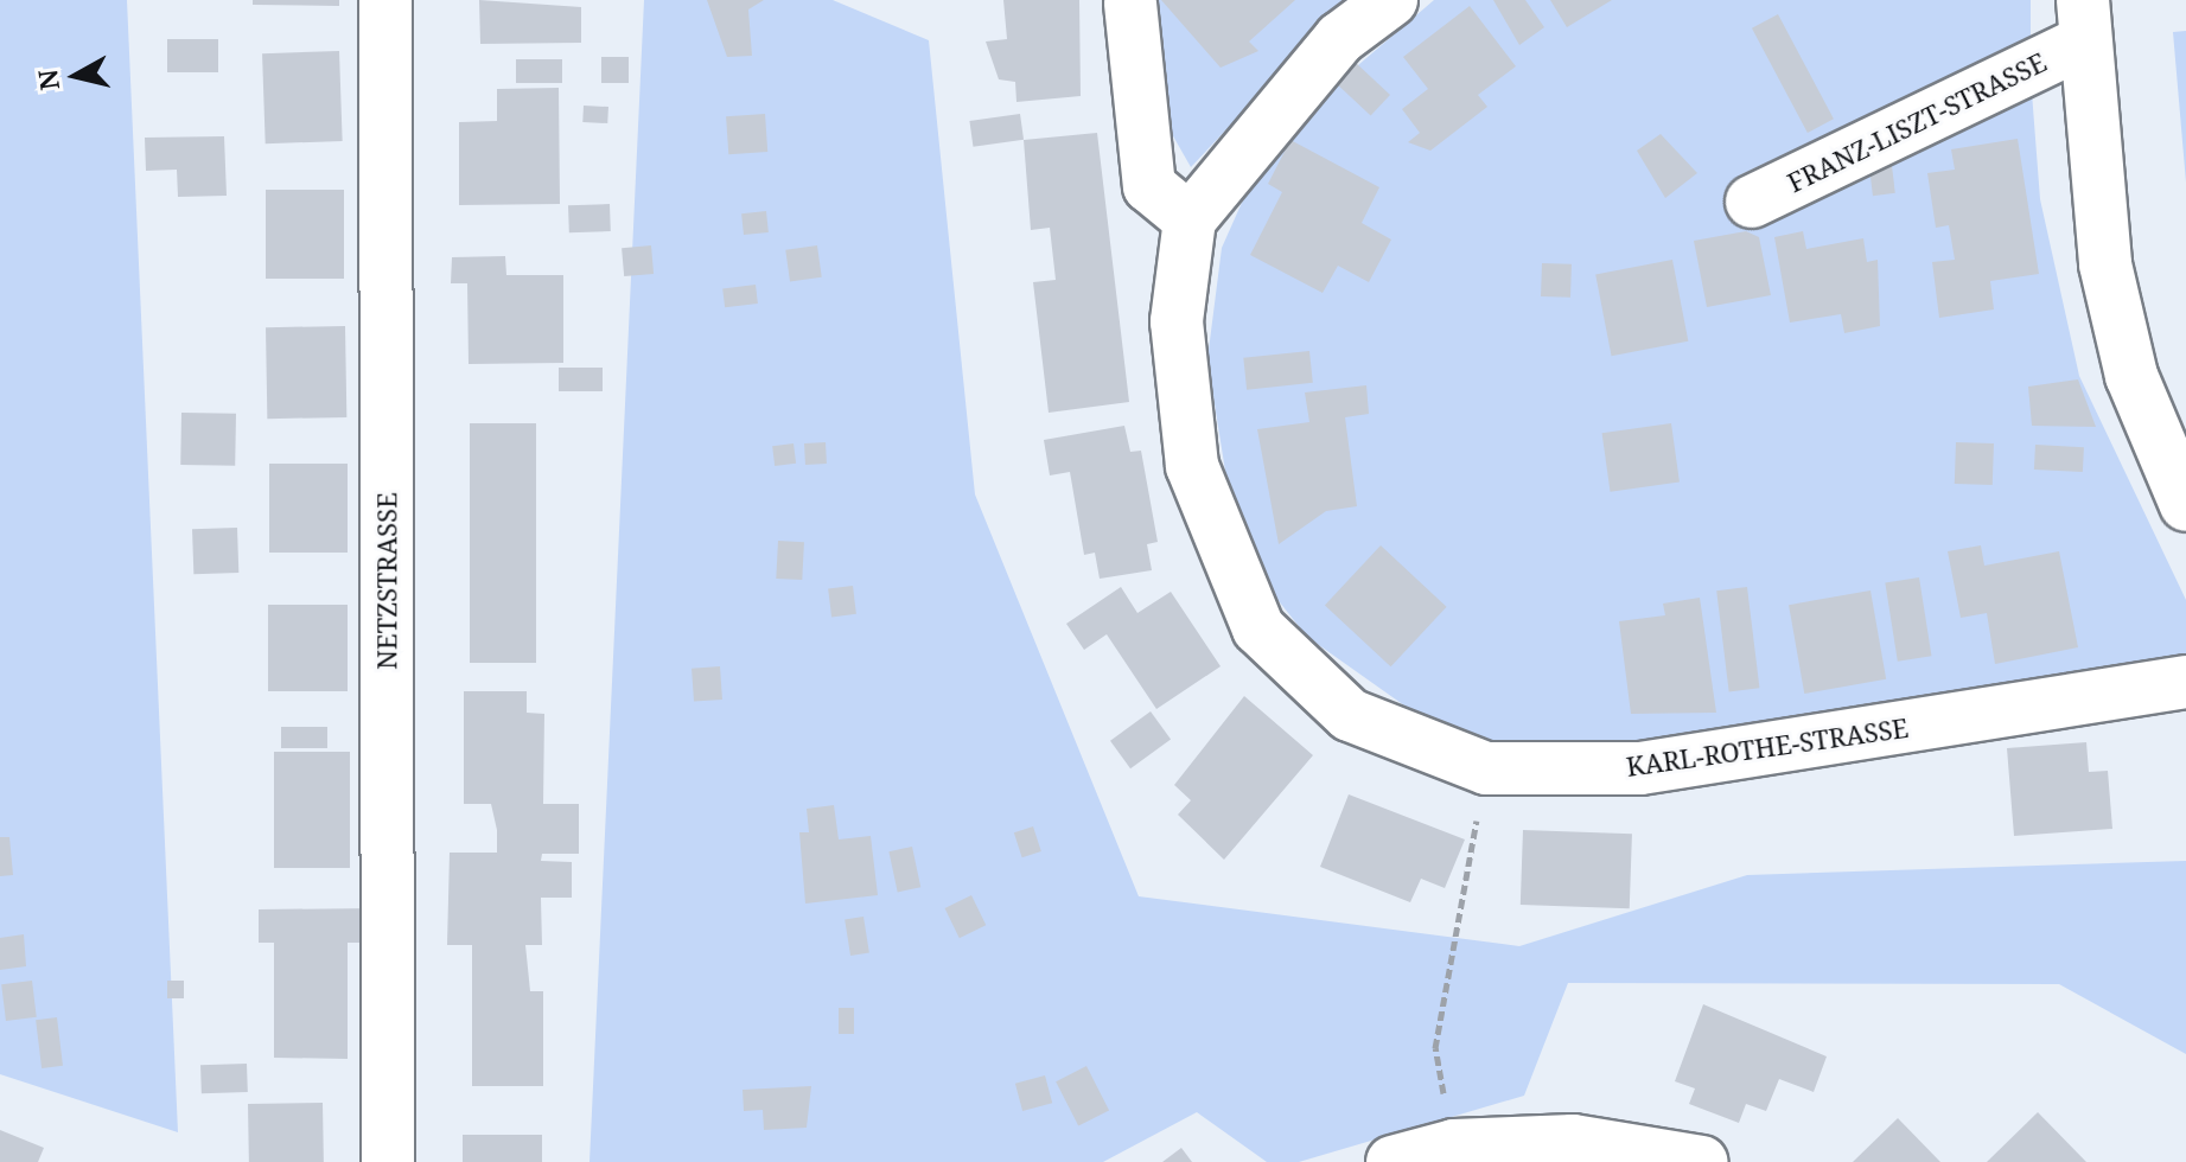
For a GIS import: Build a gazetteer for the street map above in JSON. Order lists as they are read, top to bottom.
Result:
{
  "streets": {
    "street": ["FRANZ-LISZT-STRASSE", "NETZSTRASSE", "KARL-ROTHE-STRASSE"]
  },
  "north": "left"
}
